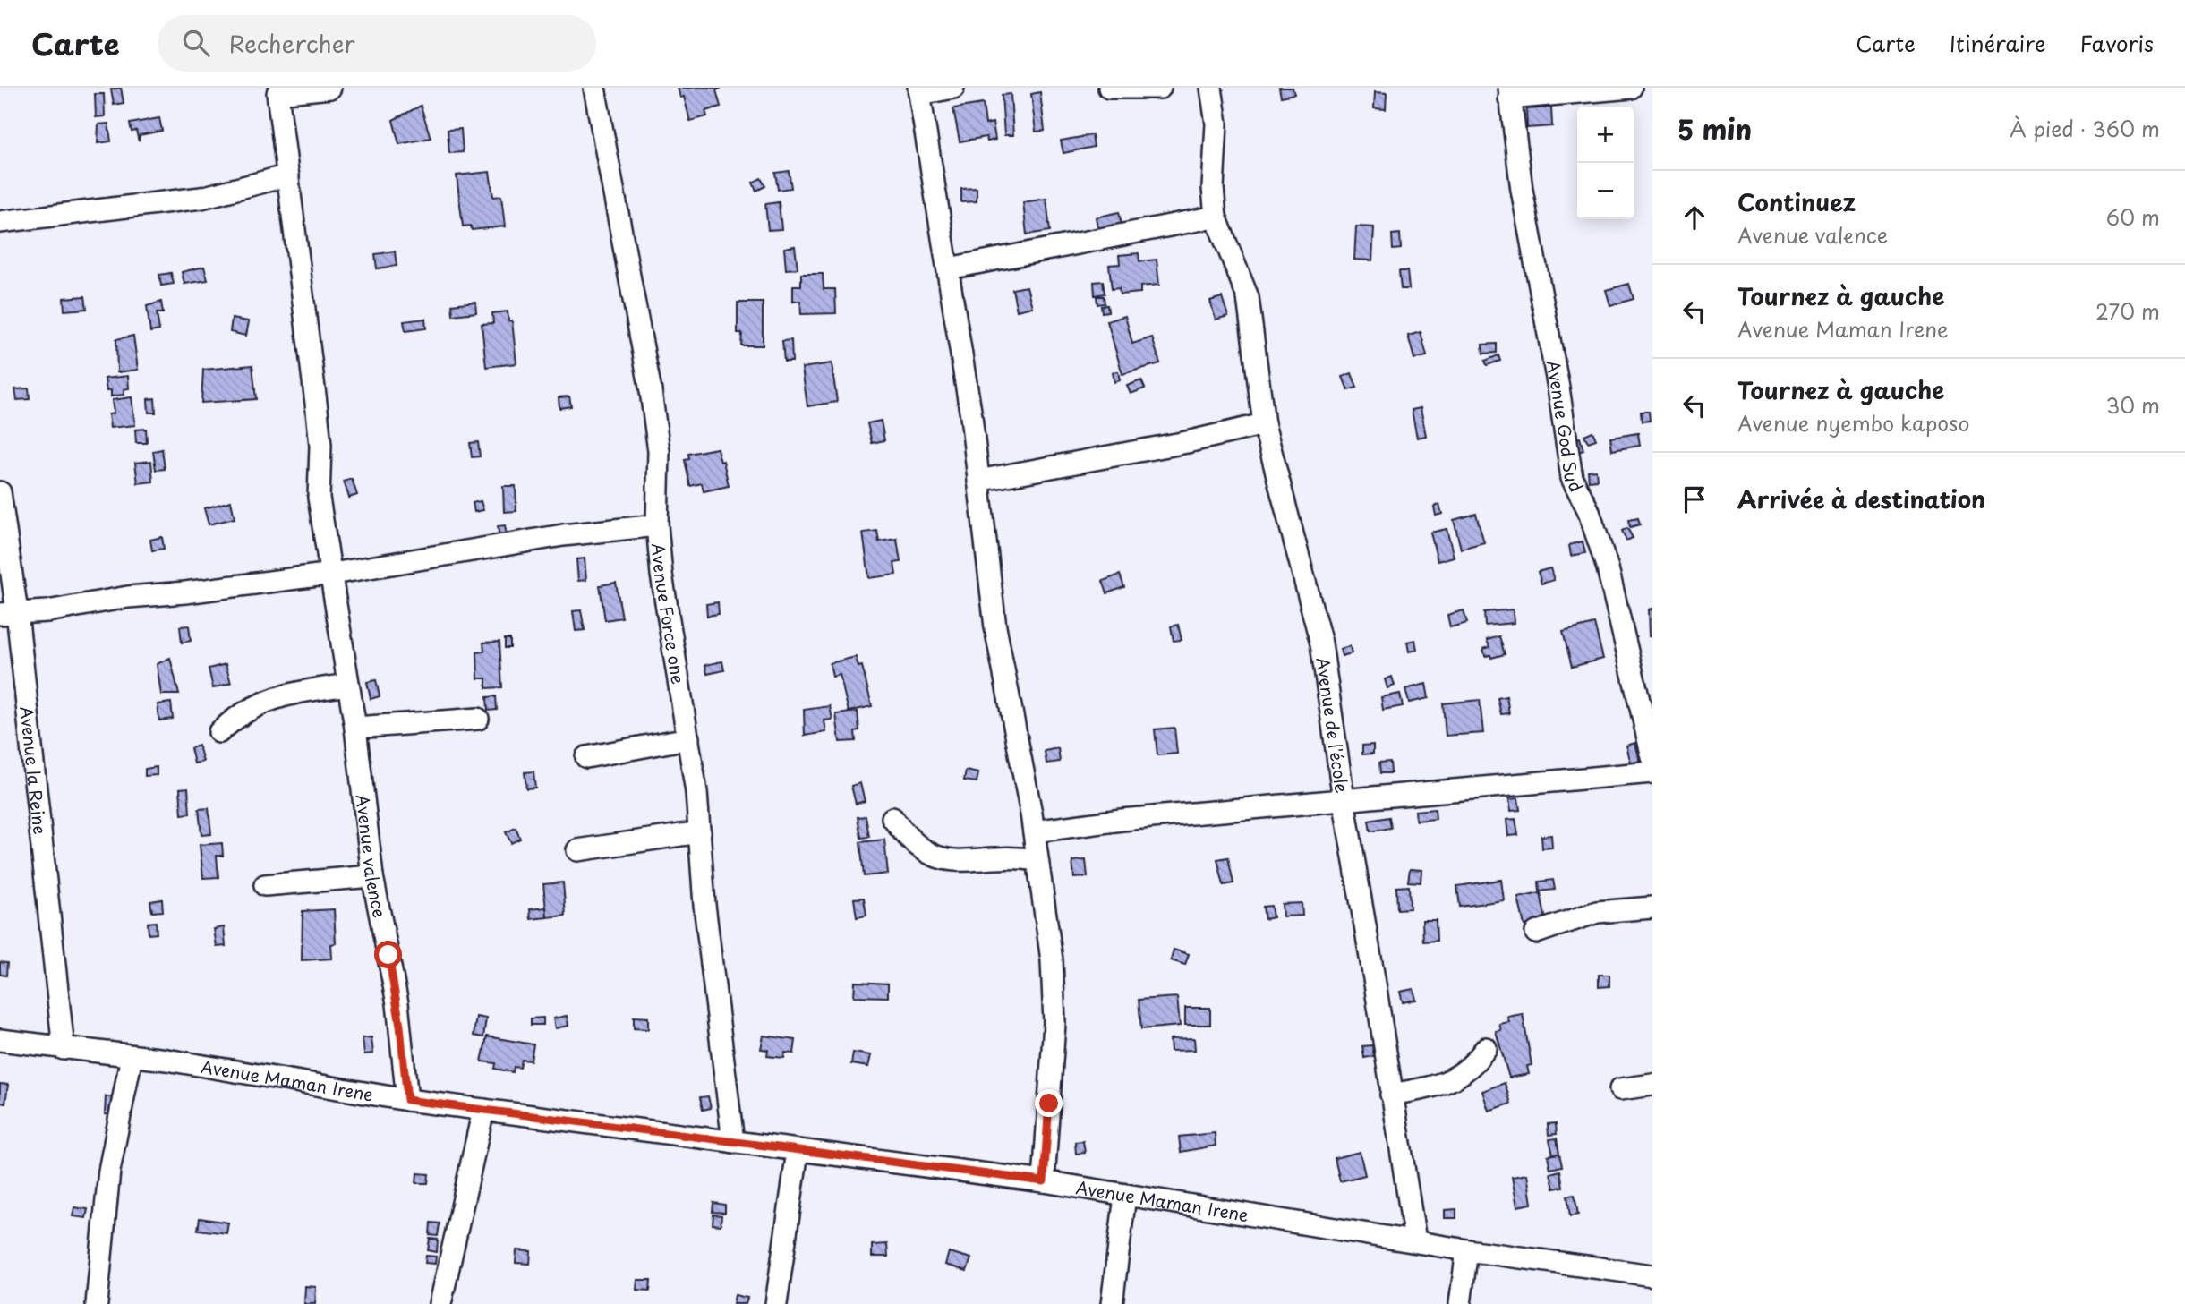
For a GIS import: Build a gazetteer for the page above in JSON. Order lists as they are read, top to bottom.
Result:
{
  "streets": {
    "street": [
      "Avenue God Sud",
      "Avenue Force one",
      "Avenue de l'école",
      "Avenue la Reine",
      "Avenue valence",
      "Avenue Maman Irene"
    ]
  },
  "crossings": [
    ["Avenue Force one", "Avenue Maman Irene"],
    ["Avenue de l'école", "Avenue Maman Irene"],
    ["Avenue la Reine", "Avenue Maman Irene"],
    ["Avenue valence", "Avenue Maman Irene"]
  ],
  "page": {
    "header": "Carte",
    "search": "Rechercher",
    "nav": ["Carte", "Itinéraire", "Favoris"],
    "heading": ["5 min", "À pied · 360 m"],
    "map_buttons": ["+", "−"],
    "list": [
      ["Continuez", "Avenue valence", "60 m"],
      ["Tournez à gauche", "Avenue Maman Irene", "270 m"],
      ["Tournez à gauche", "Avenue nyembo kaposo", "30 m"],
      "Arrivée à destination"
    ]
  }
}
